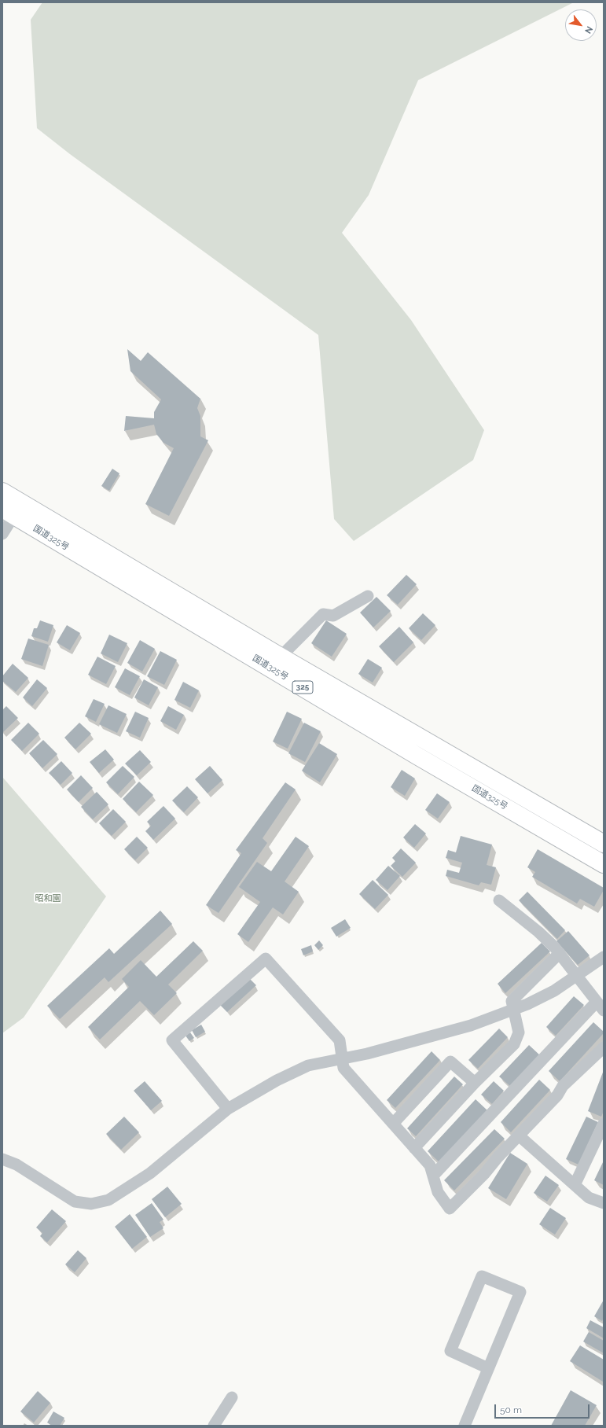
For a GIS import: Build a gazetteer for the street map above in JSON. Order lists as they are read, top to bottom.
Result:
{
  "streets": {
    "highway": ["国道325号", "325"]
  },
  "parks": ["昭和園"],
  "scale_bar": "50 m",
  "north": "bottom right"
}
